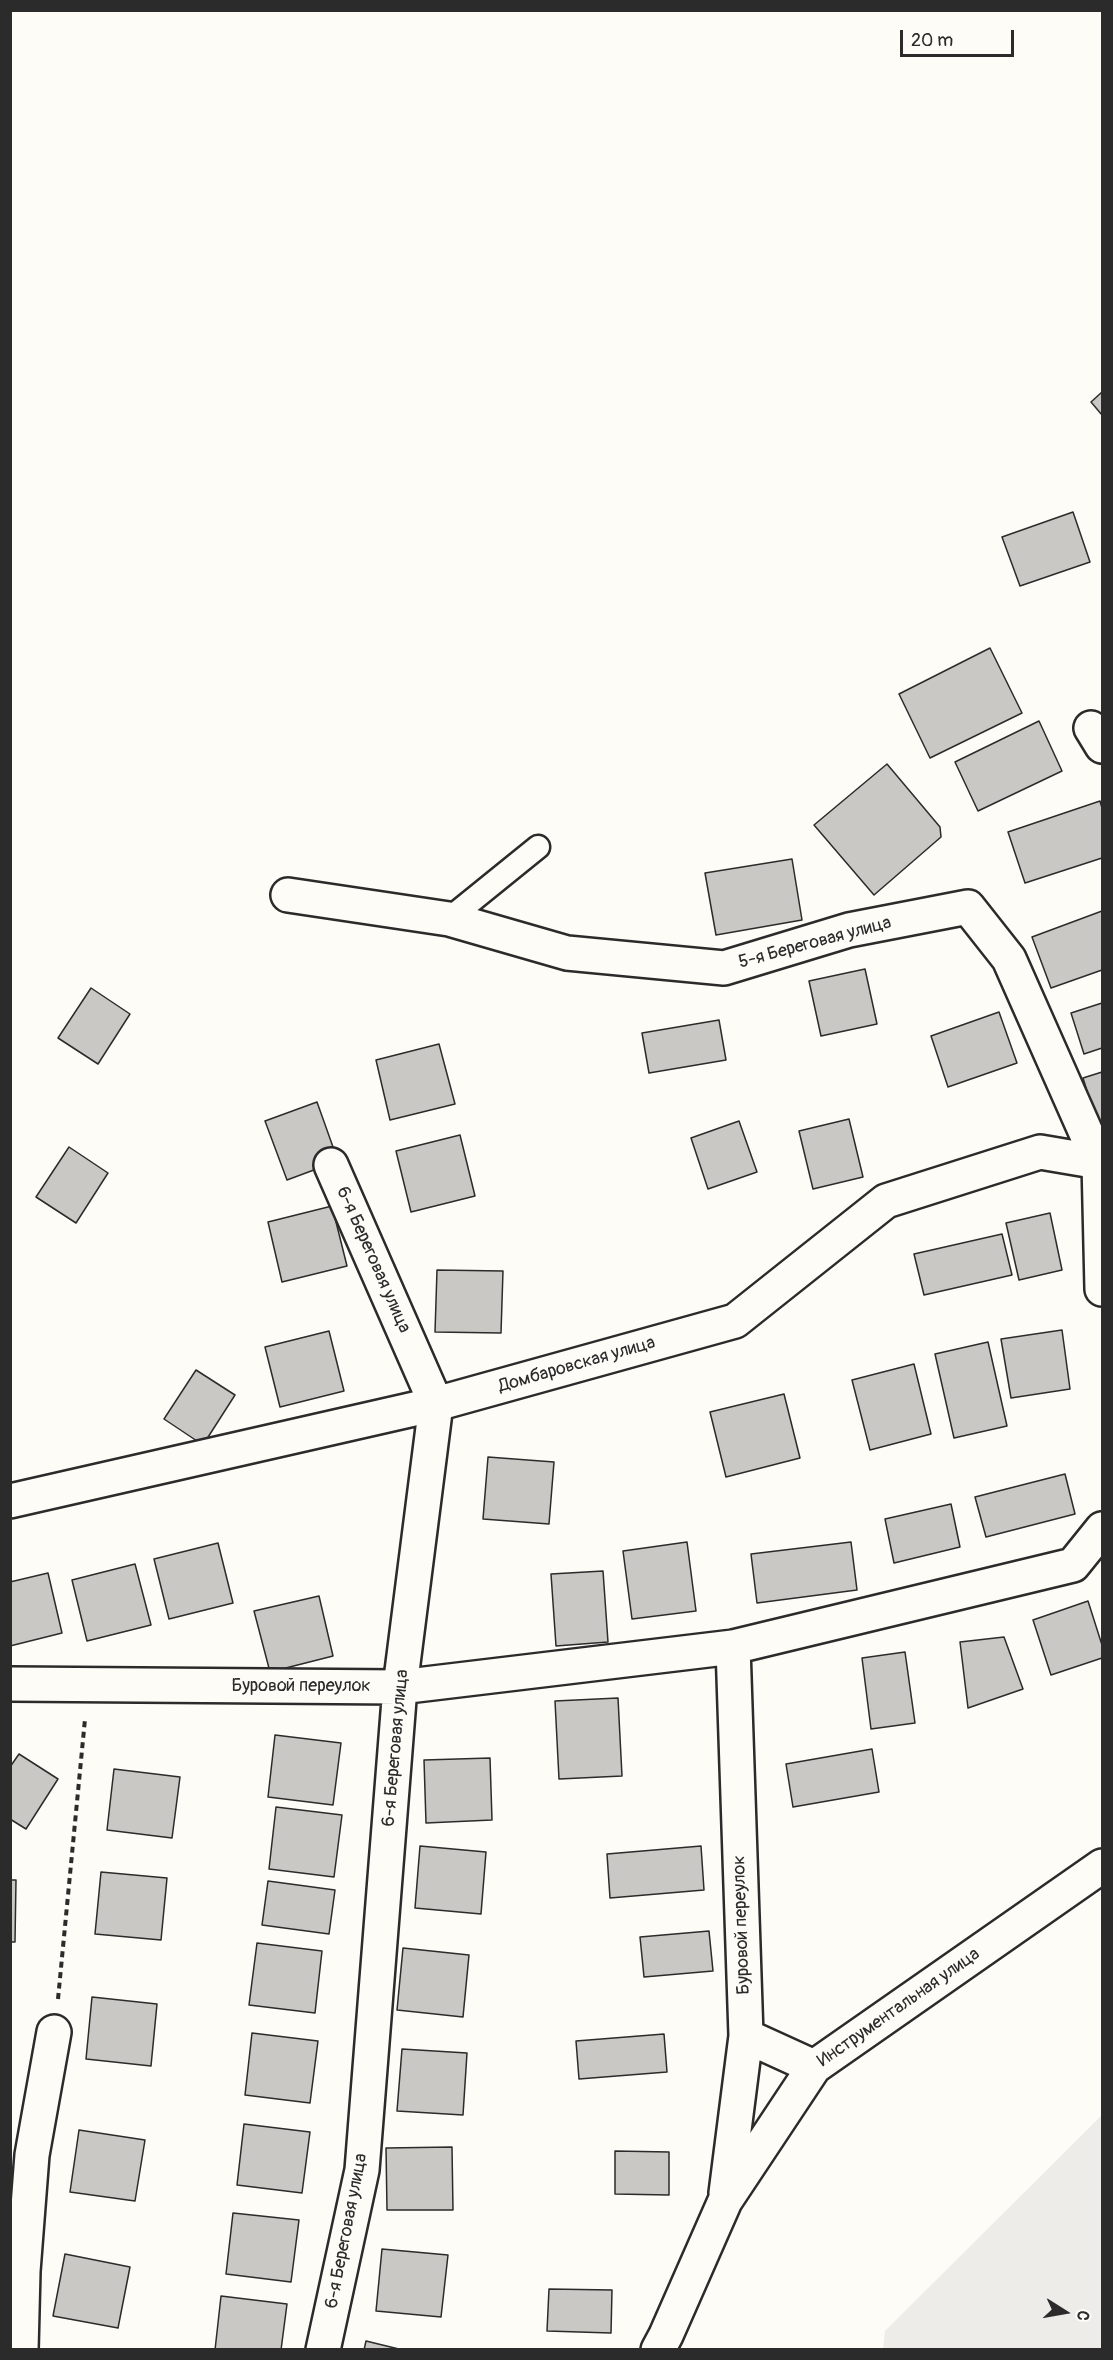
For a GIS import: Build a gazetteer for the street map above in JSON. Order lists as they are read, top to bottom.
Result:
{
  "streets": {
    "street": [
      "5-я Береговая улица",
      "6-я Береговая улица",
      "Домбаровская улица",
      "Буровой переулок",
      "Инструментальная улица"
    ]
  },
  "crossings": [
    ["5-я Береговая улица", "Домбаровская улица"],
    ["6-я Береговая улица", "Домбаровская улица"],
    ["6-я Береговая улица", "Буровой переулок"],
    ["Буровой переулок", "Инструментальная улица"]
  ],
  "scale_bar": "20 m",
  "north": "right"
}
